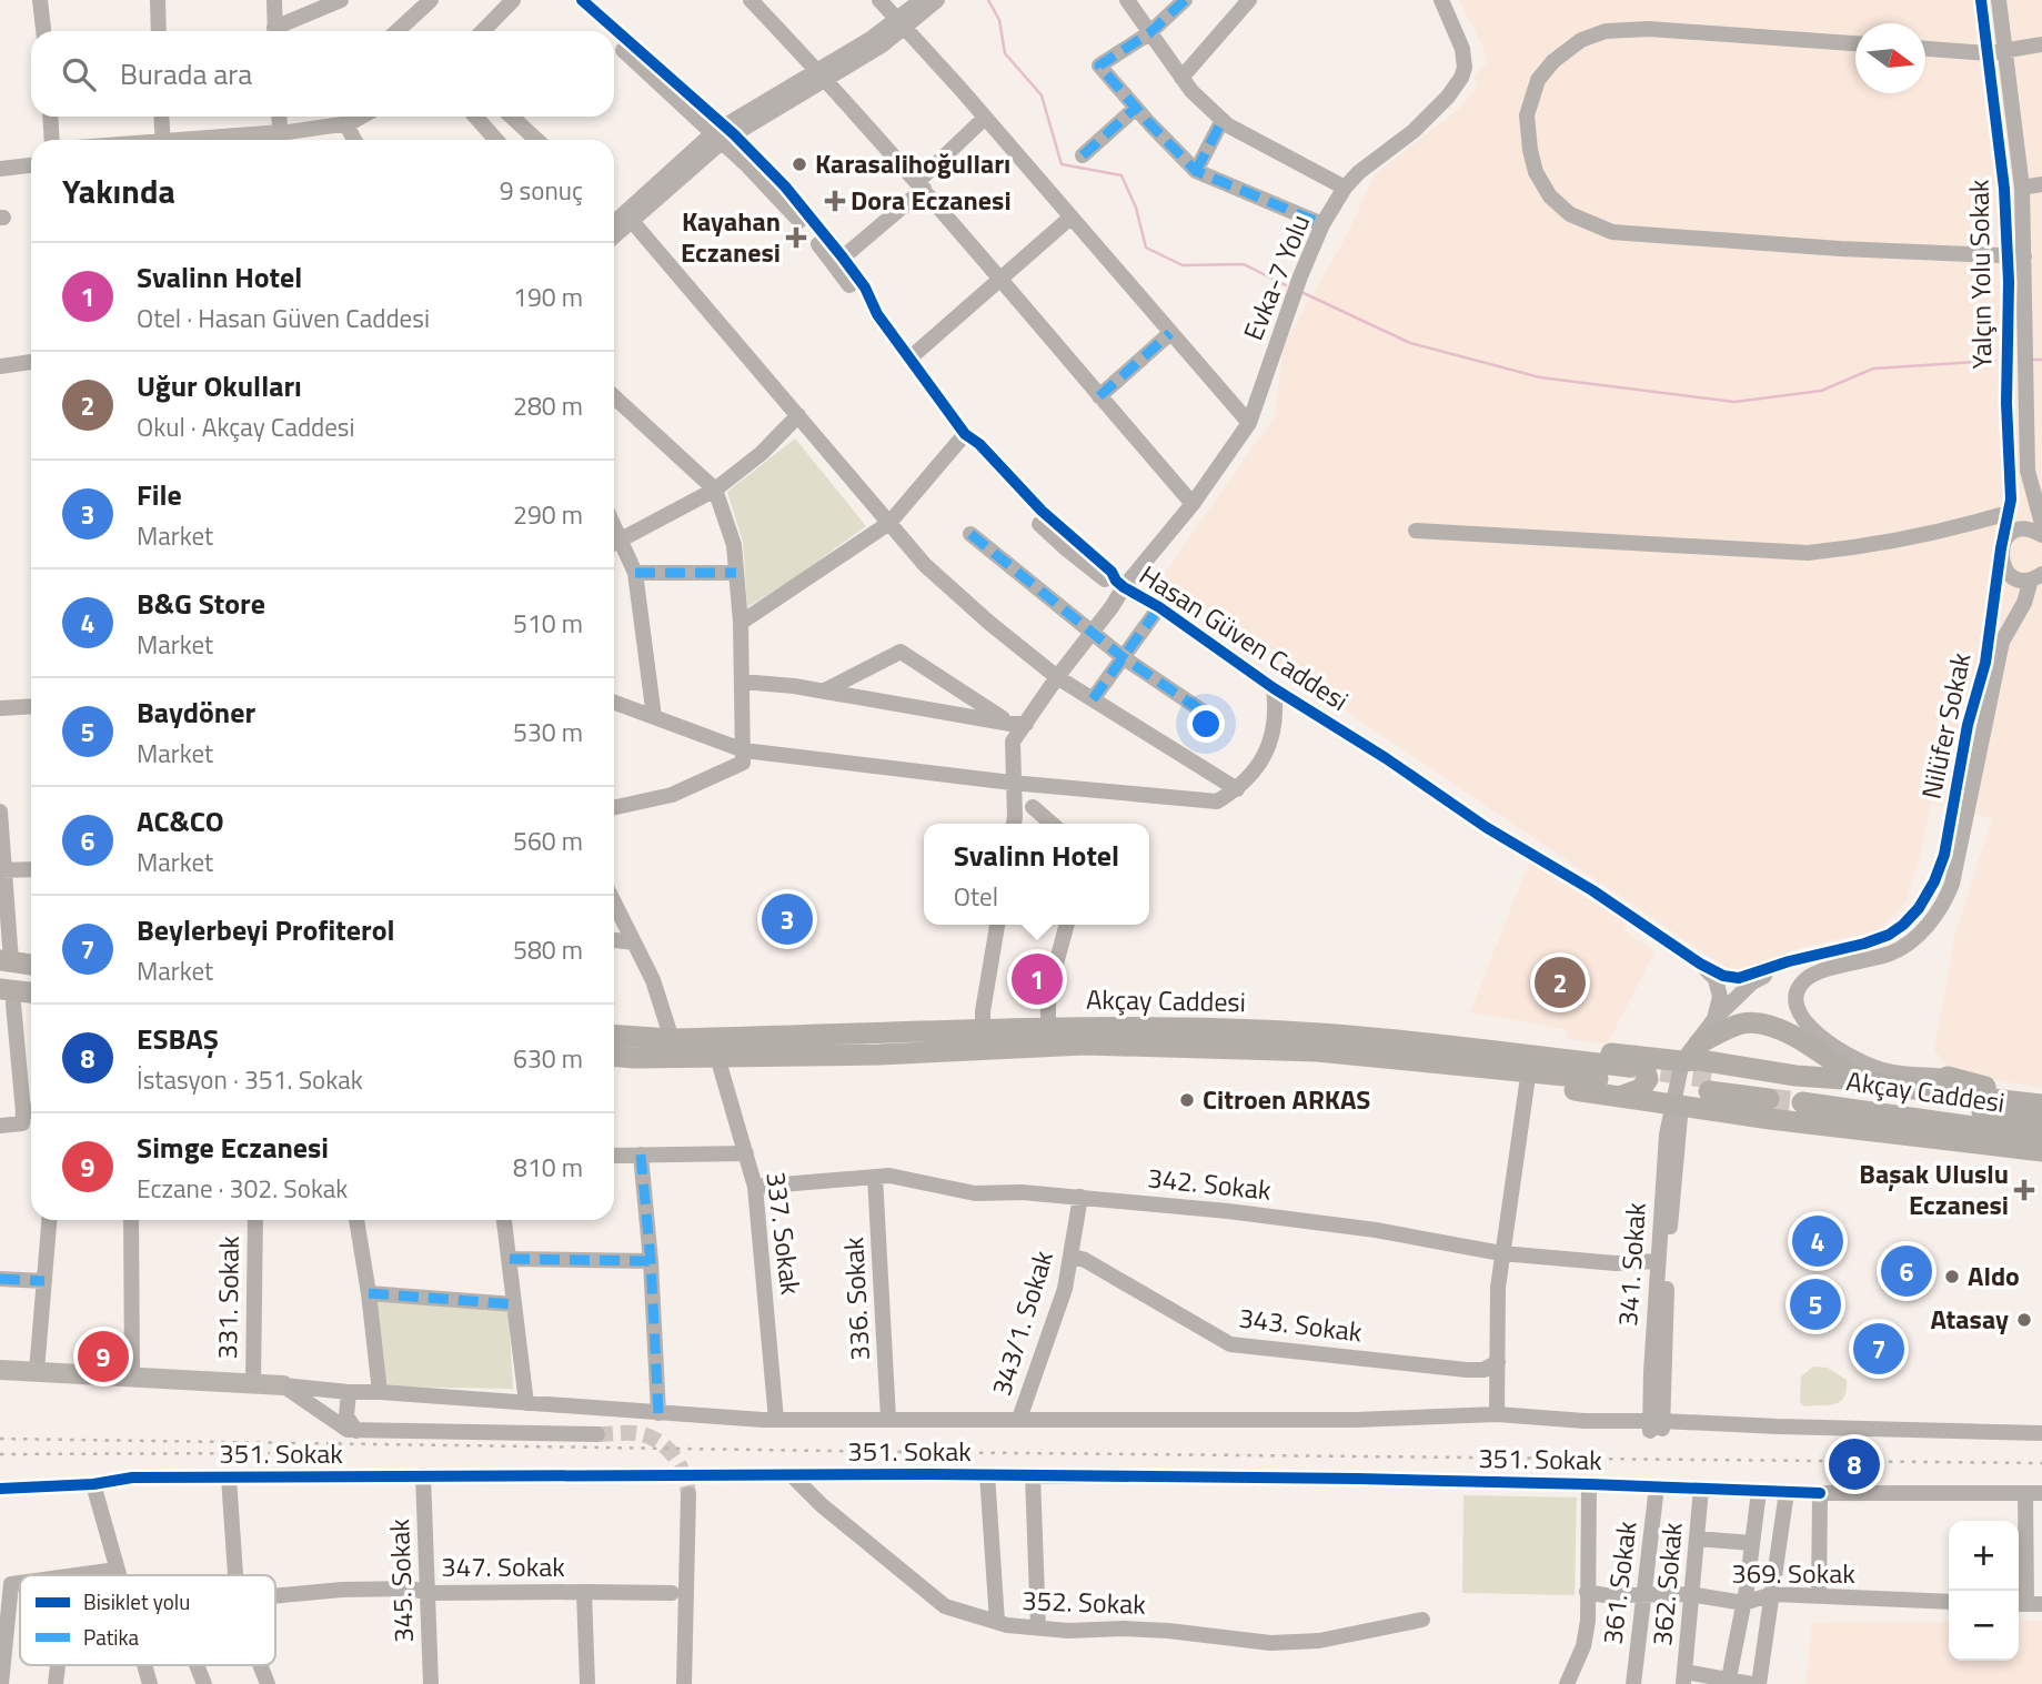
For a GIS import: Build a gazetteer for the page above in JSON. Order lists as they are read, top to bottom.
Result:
{
  "streets": {
    "highway": ["Akçay Caddesi"],
    "street": [
      "Yalçın Yolu Sokak",
      "Evka-7 Yolu",
      "Hasan Güven Caddesi",
      "Nilüfer Sokak",
      "342. Sokak",
      "337. Sokak",
      "341. Sokak",
      "331. Sokak",
      "336. Sokak",
      "343/1. Sokak",
      "343. Sokak",
      "351. Sokak",
      "347. Sokak",
      "369. Sokak",
      "345. Sokak",
      "361. Sokak",
      "362. Sokak",
      "352. Sokak"
    ]
  },
  "crossings": [
    ["Yalçın Yolu Sokak", "Nilüfer Sokak"],
    ["Evka-7 Yolu", "Hasan Güven Caddesi"],
    ["Akçay Caddesi", "337. Sokak"],
    ["342. Sokak", "337. Sokak"],
    ["342. Sokak", "341. Sokak"],
    ["342. Sokak", "336. Sokak"],
    ["342. Sokak", "343/1. Sokak"],
    ["343/1. Sokak", "343. Sokak"],
    ["351. Sokak", "345. Sokak"],
    ["351. Sokak", "361. Sokak"],
    ["351. Sokak", "362. Sokak"],
    ["351. Sokak", "352. Sokak"],
    ["347. Sokak", "345. Sokak"],
    ["369. Sokak", "361. Sokak"],
    ["369. Sokak", "362. Sokak"]
  ],
  "places": {
    "other": [
      "Karasalihoğulları",
      "Citroen ARKAS",
      "Aldo",
      "Atasay"
    ],
    "health": ["Dora Eczanesi", "Kayahan Eczanesi", "Başak Uluslu Eczanesi"]
  },
  "legend": ["Bisiklet yolu", "Patika"],
  "north": "right",
  "page": {
    "search": "Burada ara",
    "heading": ["Yakında", "9 sonuç"],
    "list": [
      {
        "mark": "1",
        "name": "Svalinn Hotel",
        "note": "Otel · Hasan Güven Caddesi",
        "value": "190 m"
      },
      {
        "mark": "2",
        "name": "Uğur Okulları",
        "note": "Okul · Akçay Caddesi",
        "value": "280 m"
      },
      {
        "mark": "3",
        "name": "File",
        "note": "Market",
        "value": "290 m"
      },
      {
        "mark": "4",
        "name": "B&G Store",
        "note": "Market",
        "value": "510 m"
      },
      {
        "mark": "5",
        "name": "Baydöner",
        "note": "Market",
        "value": "530 m"
      },
      {
        "mark": "6",
        "name": "AC&CO",
        "note": "Market",
        "value": "560 m"
      },
      {
        "mark": "7",
        "name": "Beylerbeyi Profiterol",
        "note": "Market",
        "value": "580 m"
      },
      {
        "mark": "8",
        "name": "ESBAŞ",
        "note": "İstasyon · 351. Sokak",
        "value": "630 m"
      },
      {
        "mark": "9",
        "name": "Simge Eczanesi",
        "note": "Eczane · 302. Sokak",
        "value": "810 m"
      }
    ],
    "popup": ["Svalinn Hotel", "Otel"],
    "pins": [
      "3",
      "1",
      "2",
      "4",
      "6",
      "5",
      "7",
      "9",
      "8"
    ],
    "map_buttons": ["+", "−"]
  }
}
